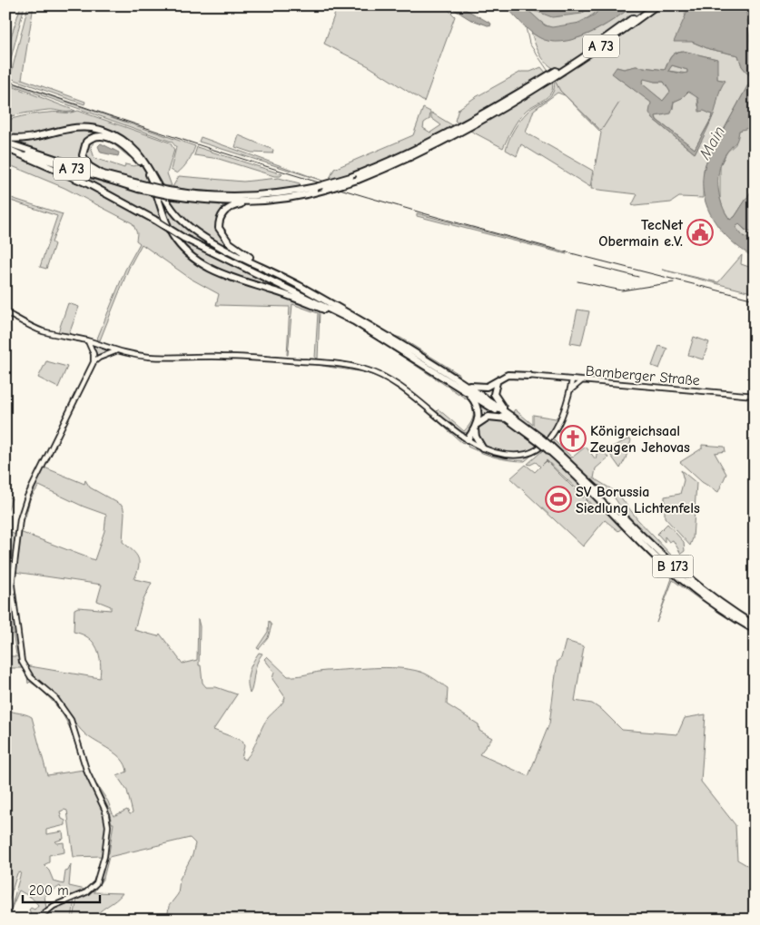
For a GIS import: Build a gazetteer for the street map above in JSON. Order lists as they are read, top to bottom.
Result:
{
  "streets": {
    "highway": ["A 73", "B 173"],
    "street": ["Bamberger Straße"]
  },
  "water": ["Main"],
  "places": {
    "public building": ["TecNet Obermain e.V."],
    "church": ["Königreichsaal Zeugen Jehovas"],
    "sports": ["SV Borussia Siedlung Lichtenfels"]
  },
  "scale_bar": "200 m"
}
